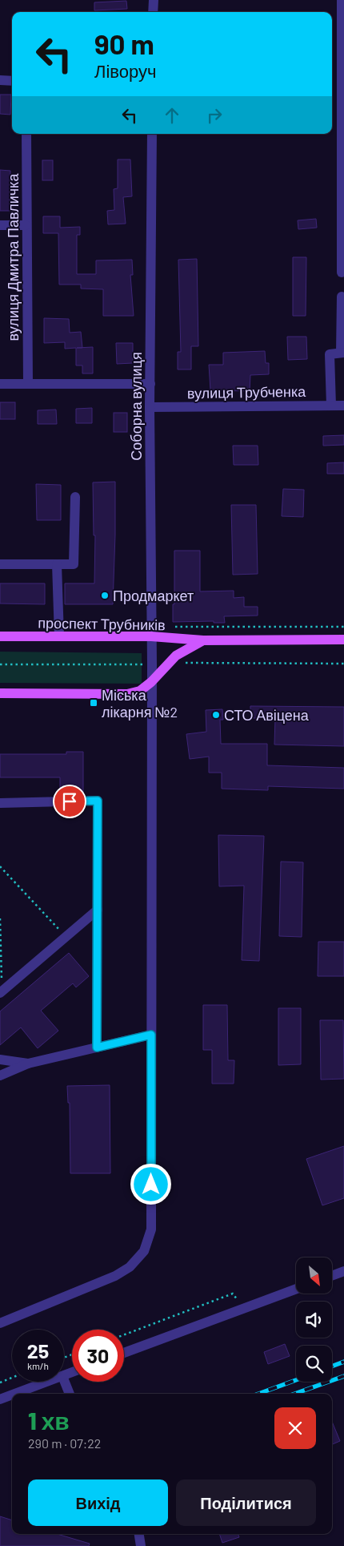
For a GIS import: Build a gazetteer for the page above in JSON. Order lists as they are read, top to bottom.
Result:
{
  "streets": {
    "main road": ["проспект Трубників"],
    "street": ["вулиця Дмитра Павличка", "вулиця Трубченка", "Соборна вулиця"]
  },
  "crossings": [
    ["вулиця Трубченка", "Соборна вулиця"],
    ["Соборна вулиця", "проспект Трубників"]
  ],
  "places": {
    "other": ["Продмаркет", "СТО Авіцена"],
    "transit": ["Міська лікарня №2"]
  },
  "north": "bottom right",
  "page": {
    "turn": ["90 m", "Ліворуч"],
    "speed": "25 km/h",
    "limit": "30",
    "heading": ["1 хв", "290 m · 07:22"],
    "buttons": ["Вихід", "Поділитися"]
  }
}
